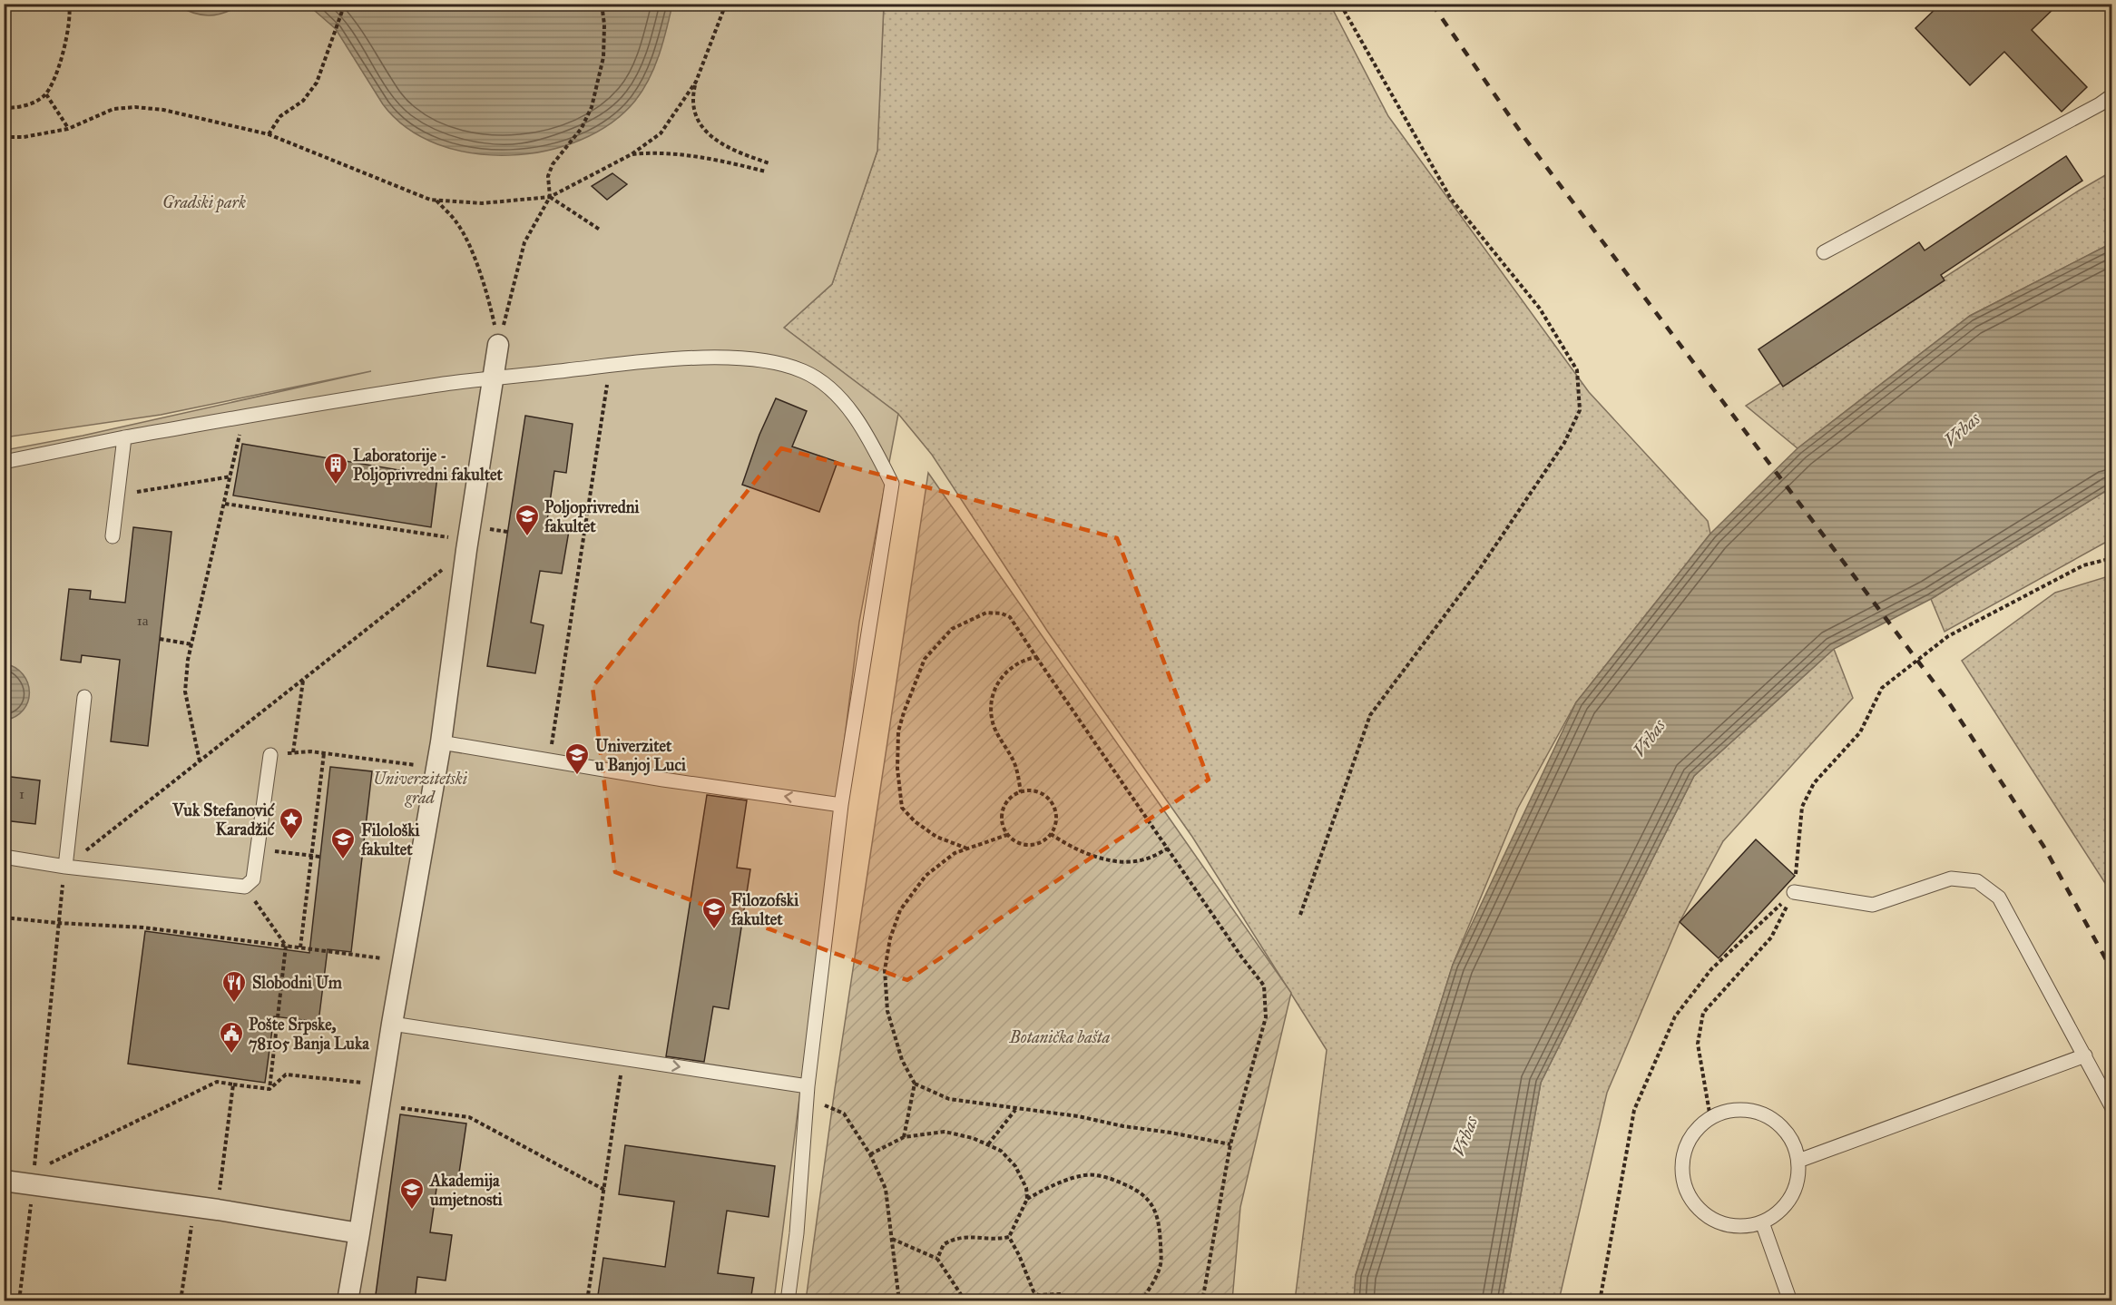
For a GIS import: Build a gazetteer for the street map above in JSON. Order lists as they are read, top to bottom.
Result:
{
  "water": ["Vrbas"],
  "parks": ["Gradski park", "Univerzitetski grad", "Botanička bašta"],
  "places": {
    "building": ["Laboratorije - Poljoprivredni fakultet"],
    "school or university": [
      "Poljoprivredni fakultet",
      "Univerzitet u Banjoj Luci",
      "Filološki fakultet",
      "Filozofski fakultet",
      "Akademija umjetnosti"
    ],
    "place": ["Vuk Stefanović Karadžić"],
    "restaurant": ["Slobodni Um"],
    "public building": ["Pošte Srpske, 78105 Banja Luka"]
  },
  "house_numbers": ["1а", "1"]
}
